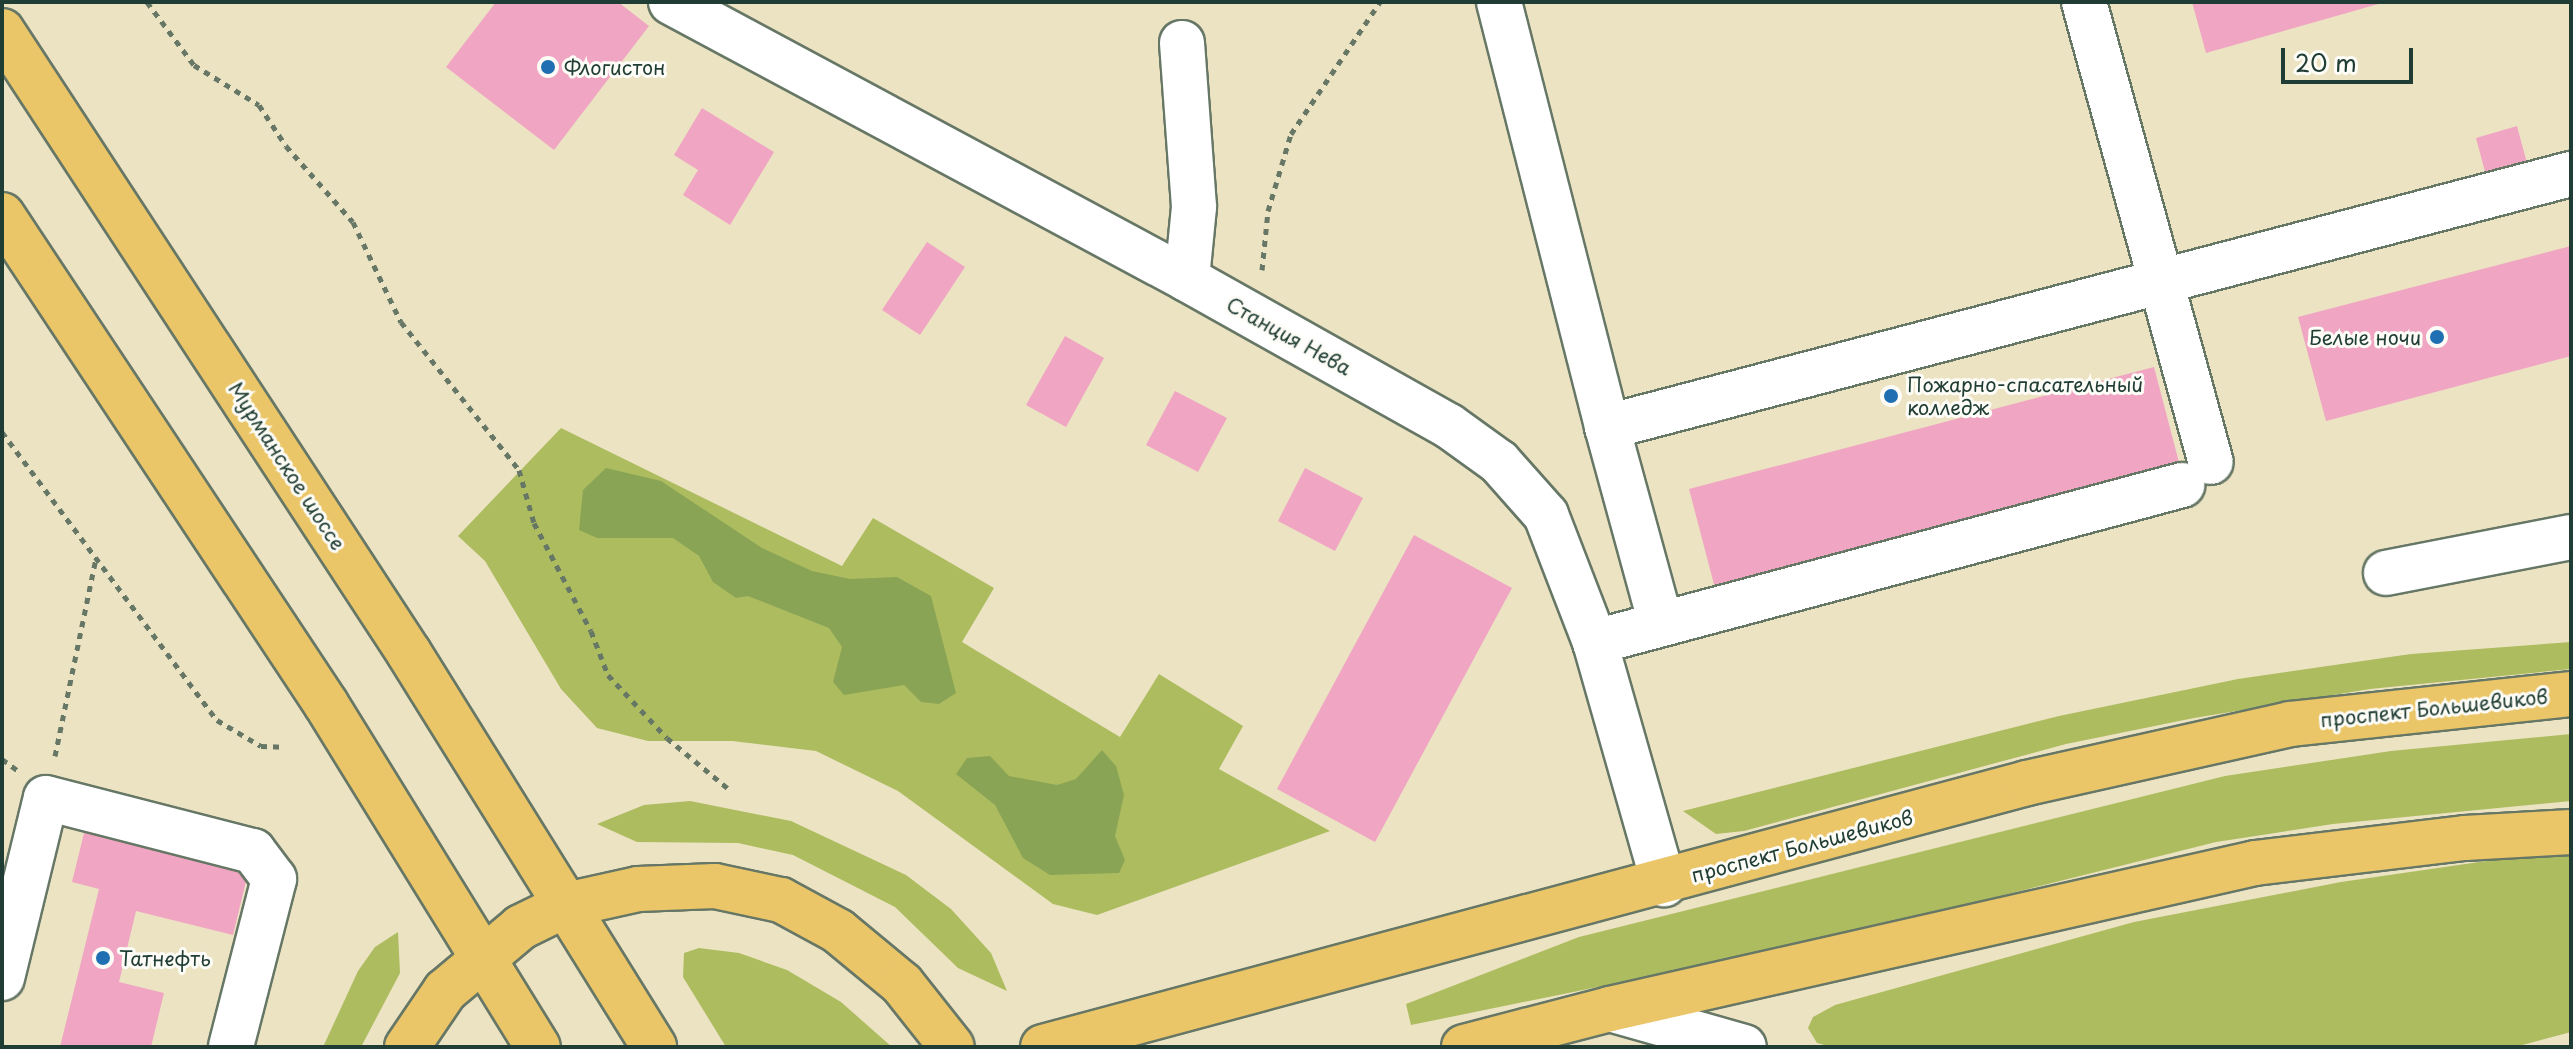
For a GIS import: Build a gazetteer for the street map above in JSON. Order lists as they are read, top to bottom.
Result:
{
  "streets": {
    "main road": ["Мурманское шоссе", "проспект Большевиков"],
    "street": ["Станция Нева"]
  },
  "crossings": [
    ["Станция Нева", "проспект Большевиков"]
  ],
  "places": [
    "Флогистон",
    "Белые ночи",
    "Пожарно-спасательный колледж",
    "Татнефть"
  ],
  "scale_bar": "20 m"
}
